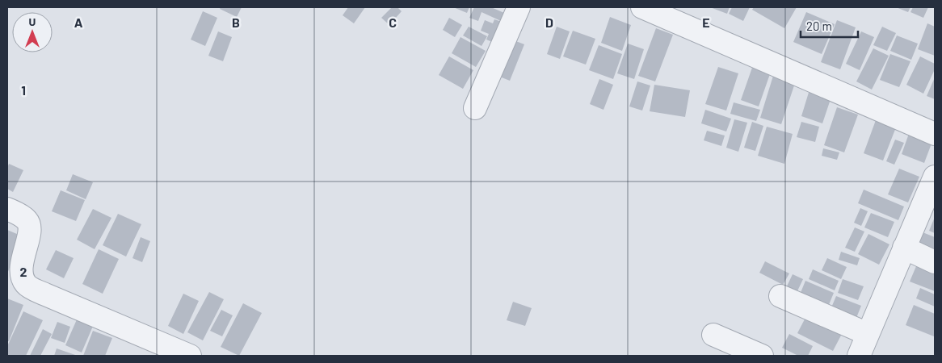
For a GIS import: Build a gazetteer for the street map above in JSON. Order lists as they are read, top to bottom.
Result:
{
  "scale_bar": "20 m",
  "north": "top",
  "grid": {
    "columns": [
      "A",
      "B",
      "C",
      "D",
      "E"
    ],
    "rows": ["1", "2"]
  }
}
